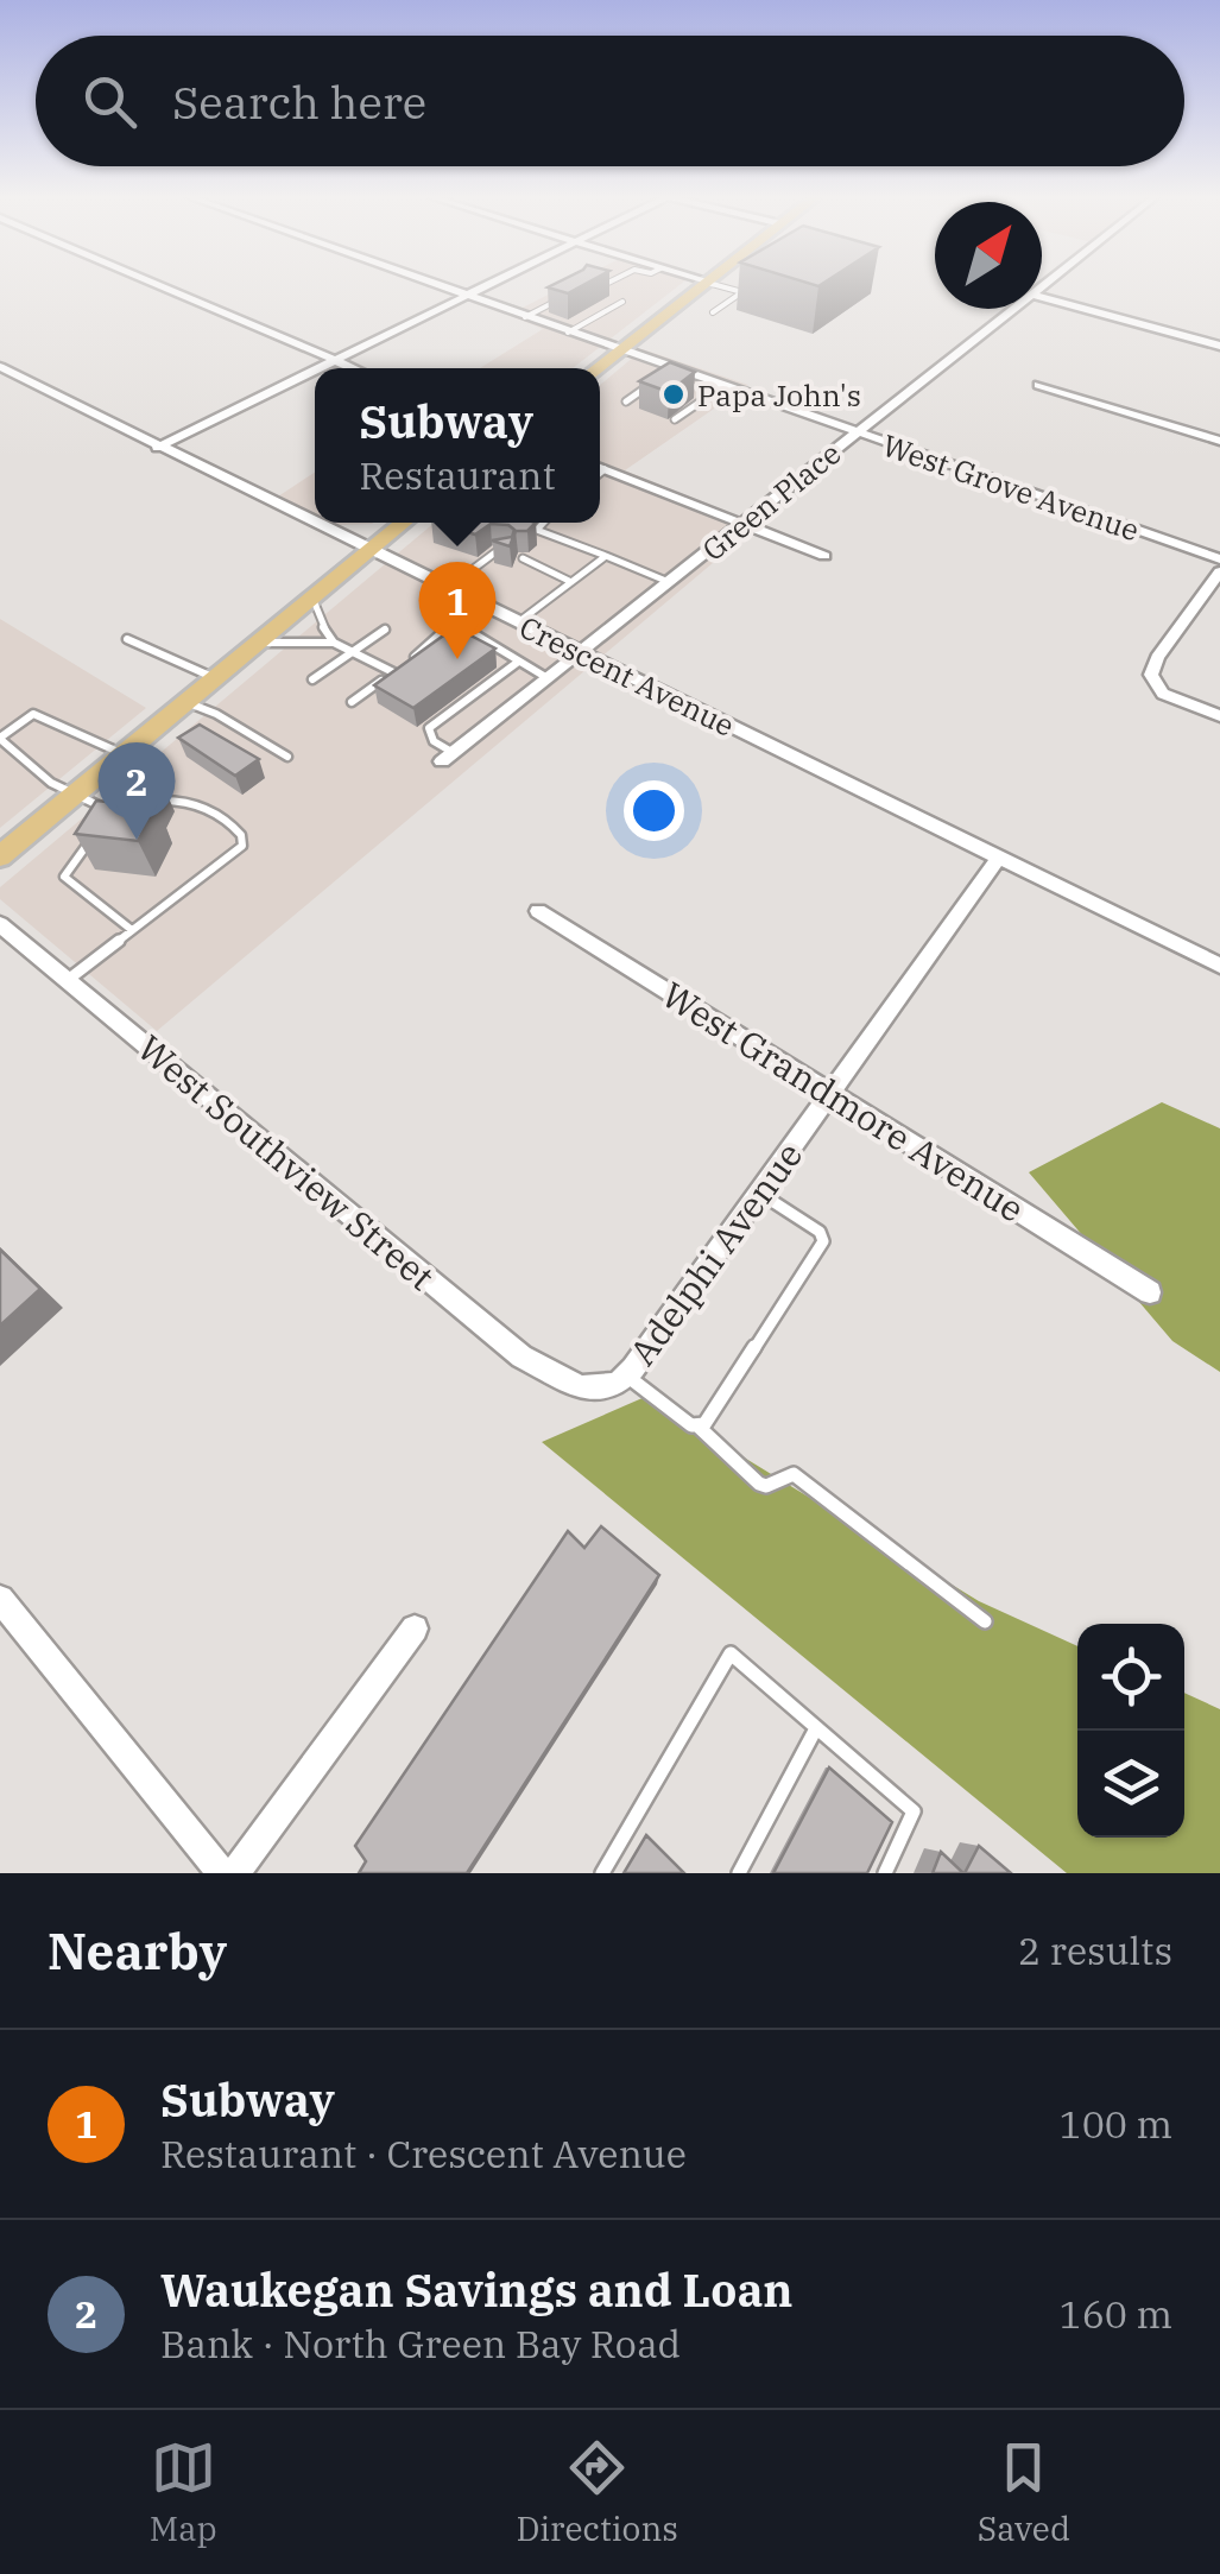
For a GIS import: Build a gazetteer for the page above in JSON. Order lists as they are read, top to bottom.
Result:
{
  "streets": {
    "street": [
      "West Grove Avenue",
      "Green Place",
      "Crescent Avenue",
      "West Grandmore Avenue",
      "West Southview Street",
      "Adelphi Avenue"
    ]
  },
  "crossings": [
    ["West Grove Avenue", "Green Place"],
    ["Green Place", "Crescent Avenue"],
    ["Crescent Avenue", "Adelphi Avenue"],
    ["West Grandmore Avenue", "Adelphi Avenue"],
    ["West Southview Street", "Adelphi Avenue"]
  ],
  "places": ["Papa John's"],
  "north": "top right",
  "page": {
    "search": "Search here",
    "popup": ["Subway", "Restaurant"],
    "pins": ["1", "2"],
    "heading": ["Nearby", "2 results"],
    "list": [
      {
        "mark": "1",
        "name": "Subway",
        "note": "Restaurant · Crescent Avenue",
        "value": "100 m"
      },
      {
        "mark": "2",
        "name": "Waukegan Savings and Loan",
        "note": "Bank · North Green Bay Road",
        "value": "160 m"
      }
    ],
    "nav": ["Map", "Directions", "Saved"]
  }
}
